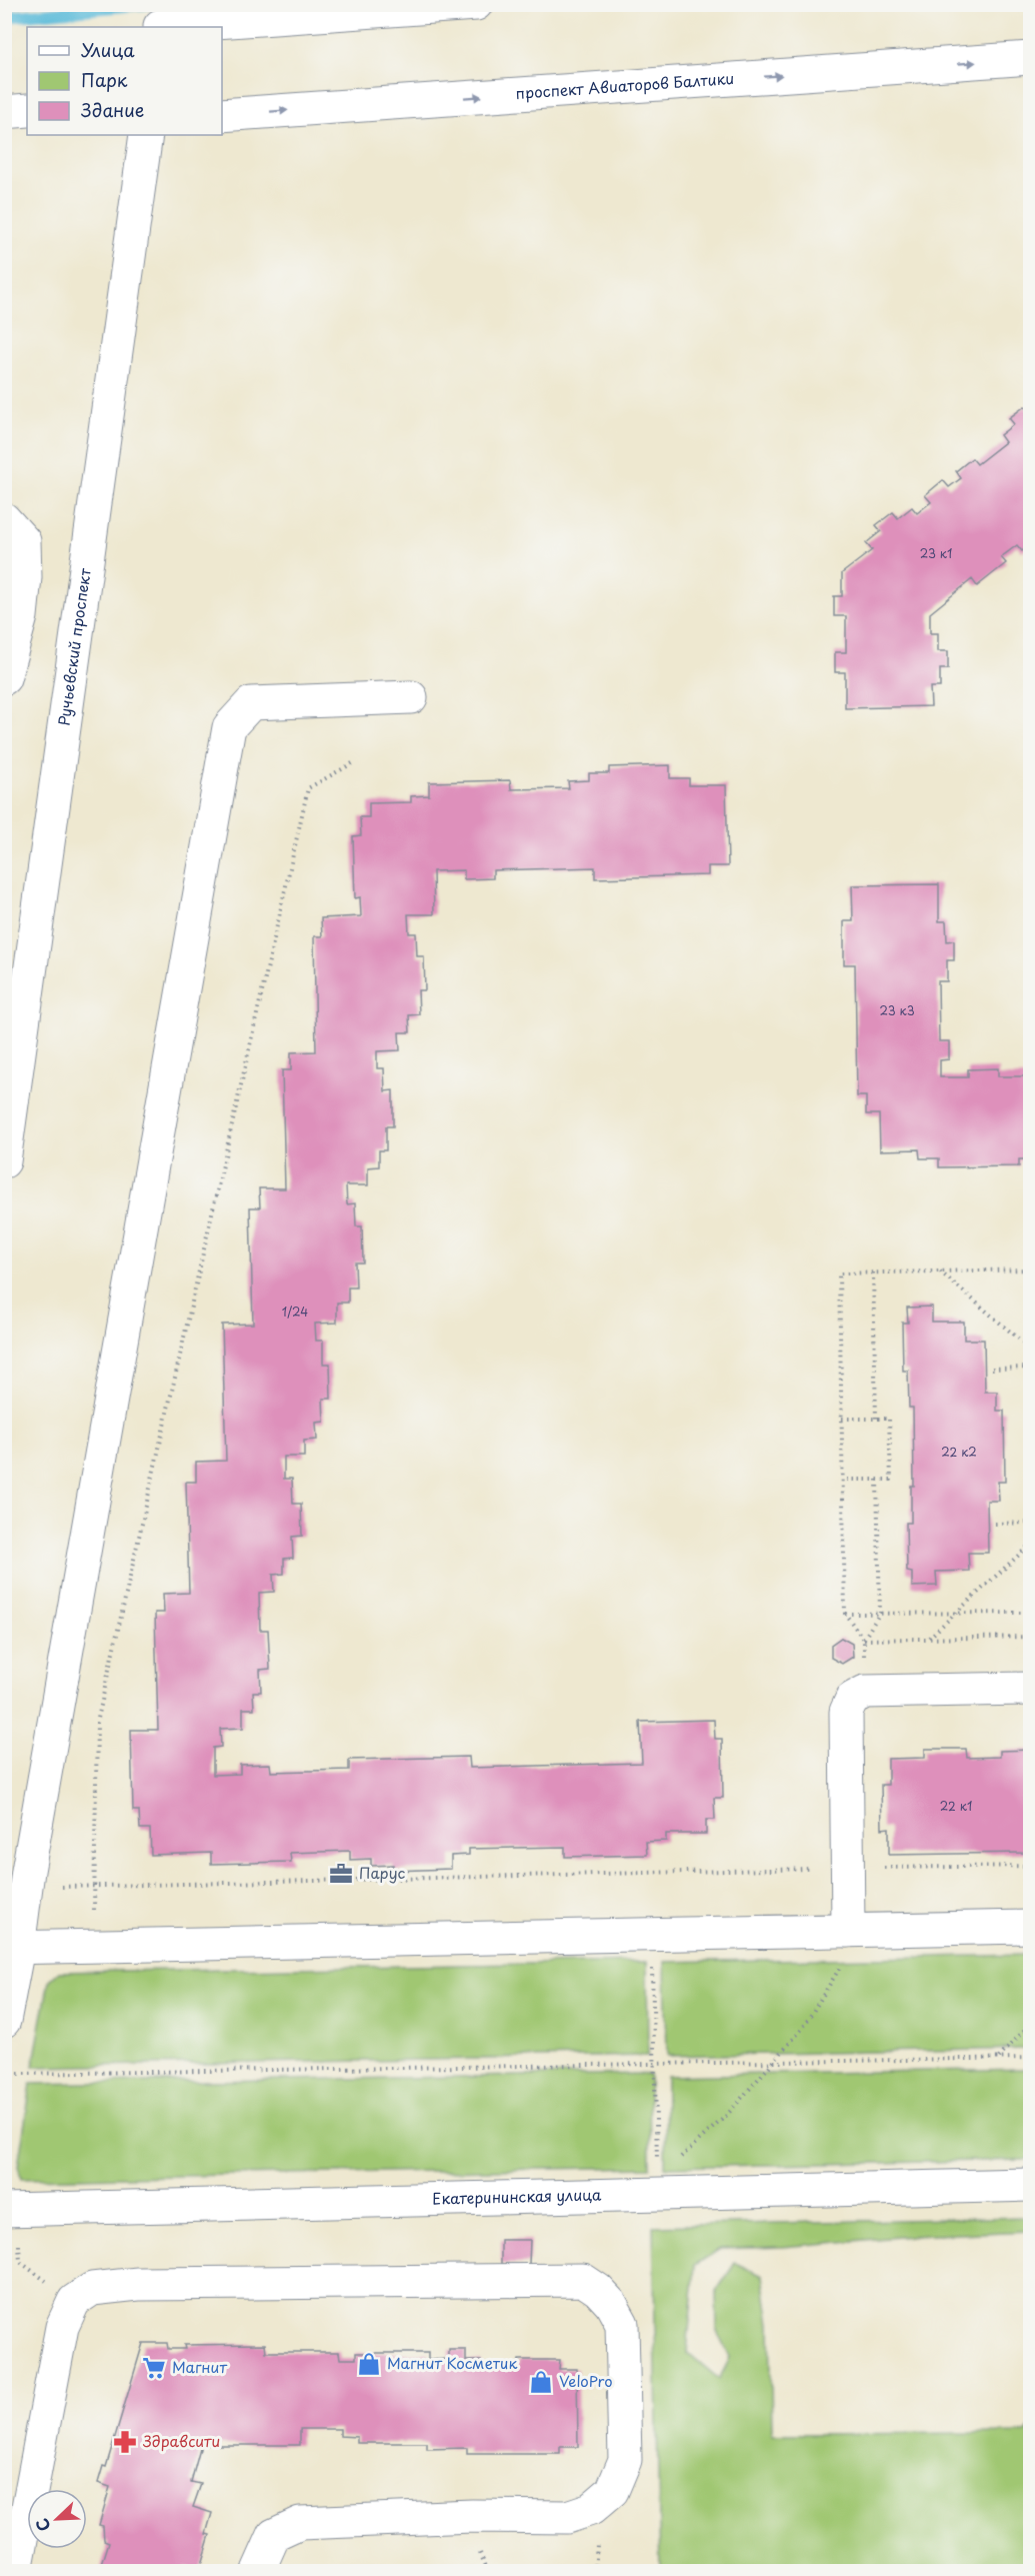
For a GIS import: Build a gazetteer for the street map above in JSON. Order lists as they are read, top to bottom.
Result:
{
  "streets": {
    "street": ["проспект Авиаторов Балтики", "Ручьевский проспект", "Екатерининская улица"]
  },
  "places": {
    "office": ["Парус"],
    "shop": ["Магнит Косметик", "VeloPro"],
    "supermarket": ["Магнит"],
    "pharmacy": ["Здравсити"]
  },
  "house_numbers": [
    "23 к1",
    "23 к3",
    "1/24",
    "22 к2",
    "22 к1"
  ],
  "legend": ["Улица", "Парк", "Здание"],
  "north": "bottom left"
}
